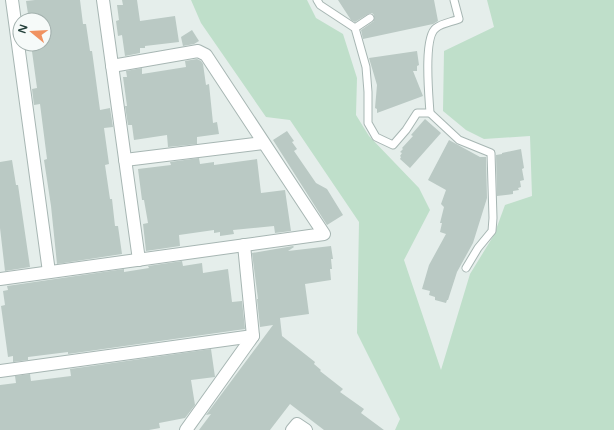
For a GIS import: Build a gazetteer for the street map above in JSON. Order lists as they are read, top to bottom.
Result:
{
  "north": "left"
}
